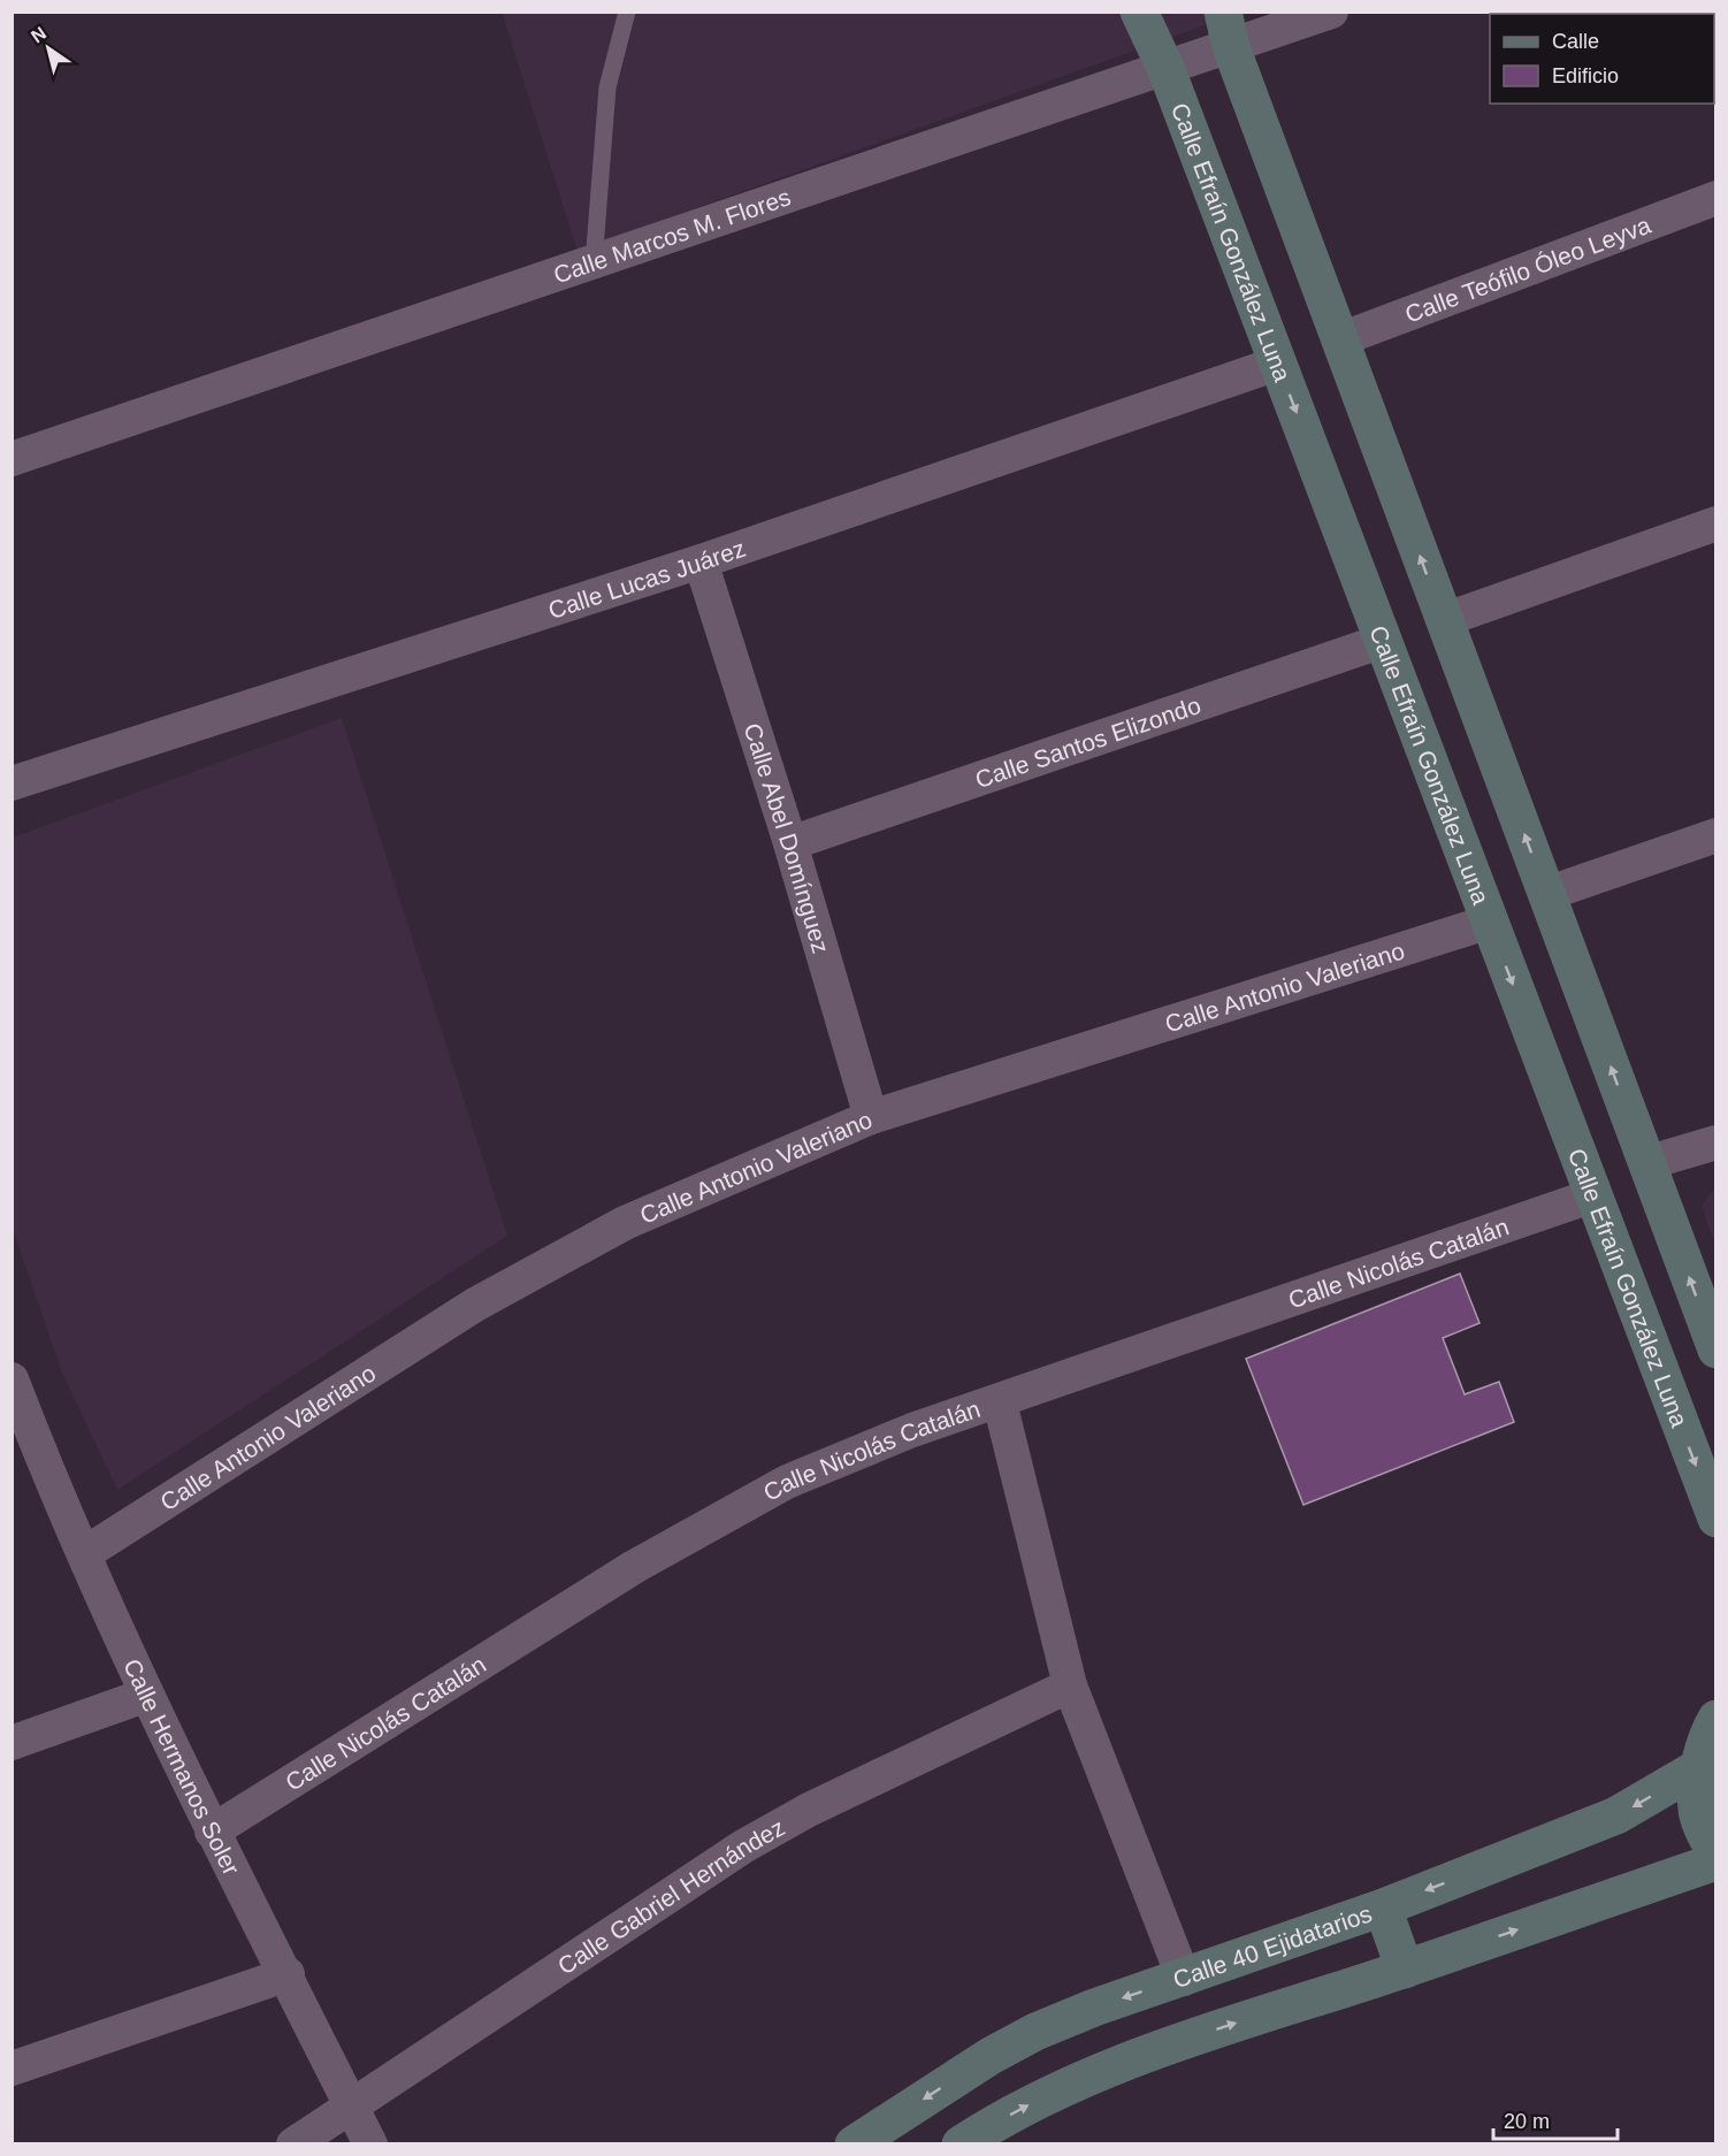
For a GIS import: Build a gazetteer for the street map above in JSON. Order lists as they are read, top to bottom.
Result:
{
  "streets": {
    "street": [
      "Calle Marcos M. Flores",
      "Calle Efraín González Luna",
      "Calle Teófilo Óleo Leyva",
      "Calle Lucas Juárez",
      "Calle Santos Elizondo",
      "Calle Abel Domínguez",
      "Calle Antonio Valeriano",
      "Calle Nicolás Catalán",
      "Calle Hermanos Soler",
      "Calle Gabriel Hernández",
      "Calle 40 Ejidatarios"
    ]
  },
  "crossings": [
    ["Calle Marcos M. Flores", "Calle Efraín González Luna"],
    ["Calle Efraín González Luna", "Calle Lucas Juárez"],
    ["Calle Efraín González Luna", "Calle Santos Elizondo"],
    ["Calle Efraín González Luna", "Calle Antonio Valeriano"],
    ["Calle Efraín González Luna", "Calle Nicolás Catalán"],
    ["Calle Lucas Juárez", "Calle Abel Domínguez"],
    ["Calle Santos Elizondo", "Calle Abel Domínguez"],
    ["Calle Abel Domínguez", "Calle Antonio Valeriano"],
    ["Calle Antonio Valeriano", "Calle Hermanos Soler"],
    ["Calle Nicolás Catalán", "Calle Hermanos Soler"],
    ["Calle Hermanos Soler", "Calle Gabriel Hernández"]
  ],
  "legend": ["Calle", "Edificio"],
  "scale_bar": "20 m",
  "north": "top left"
}
